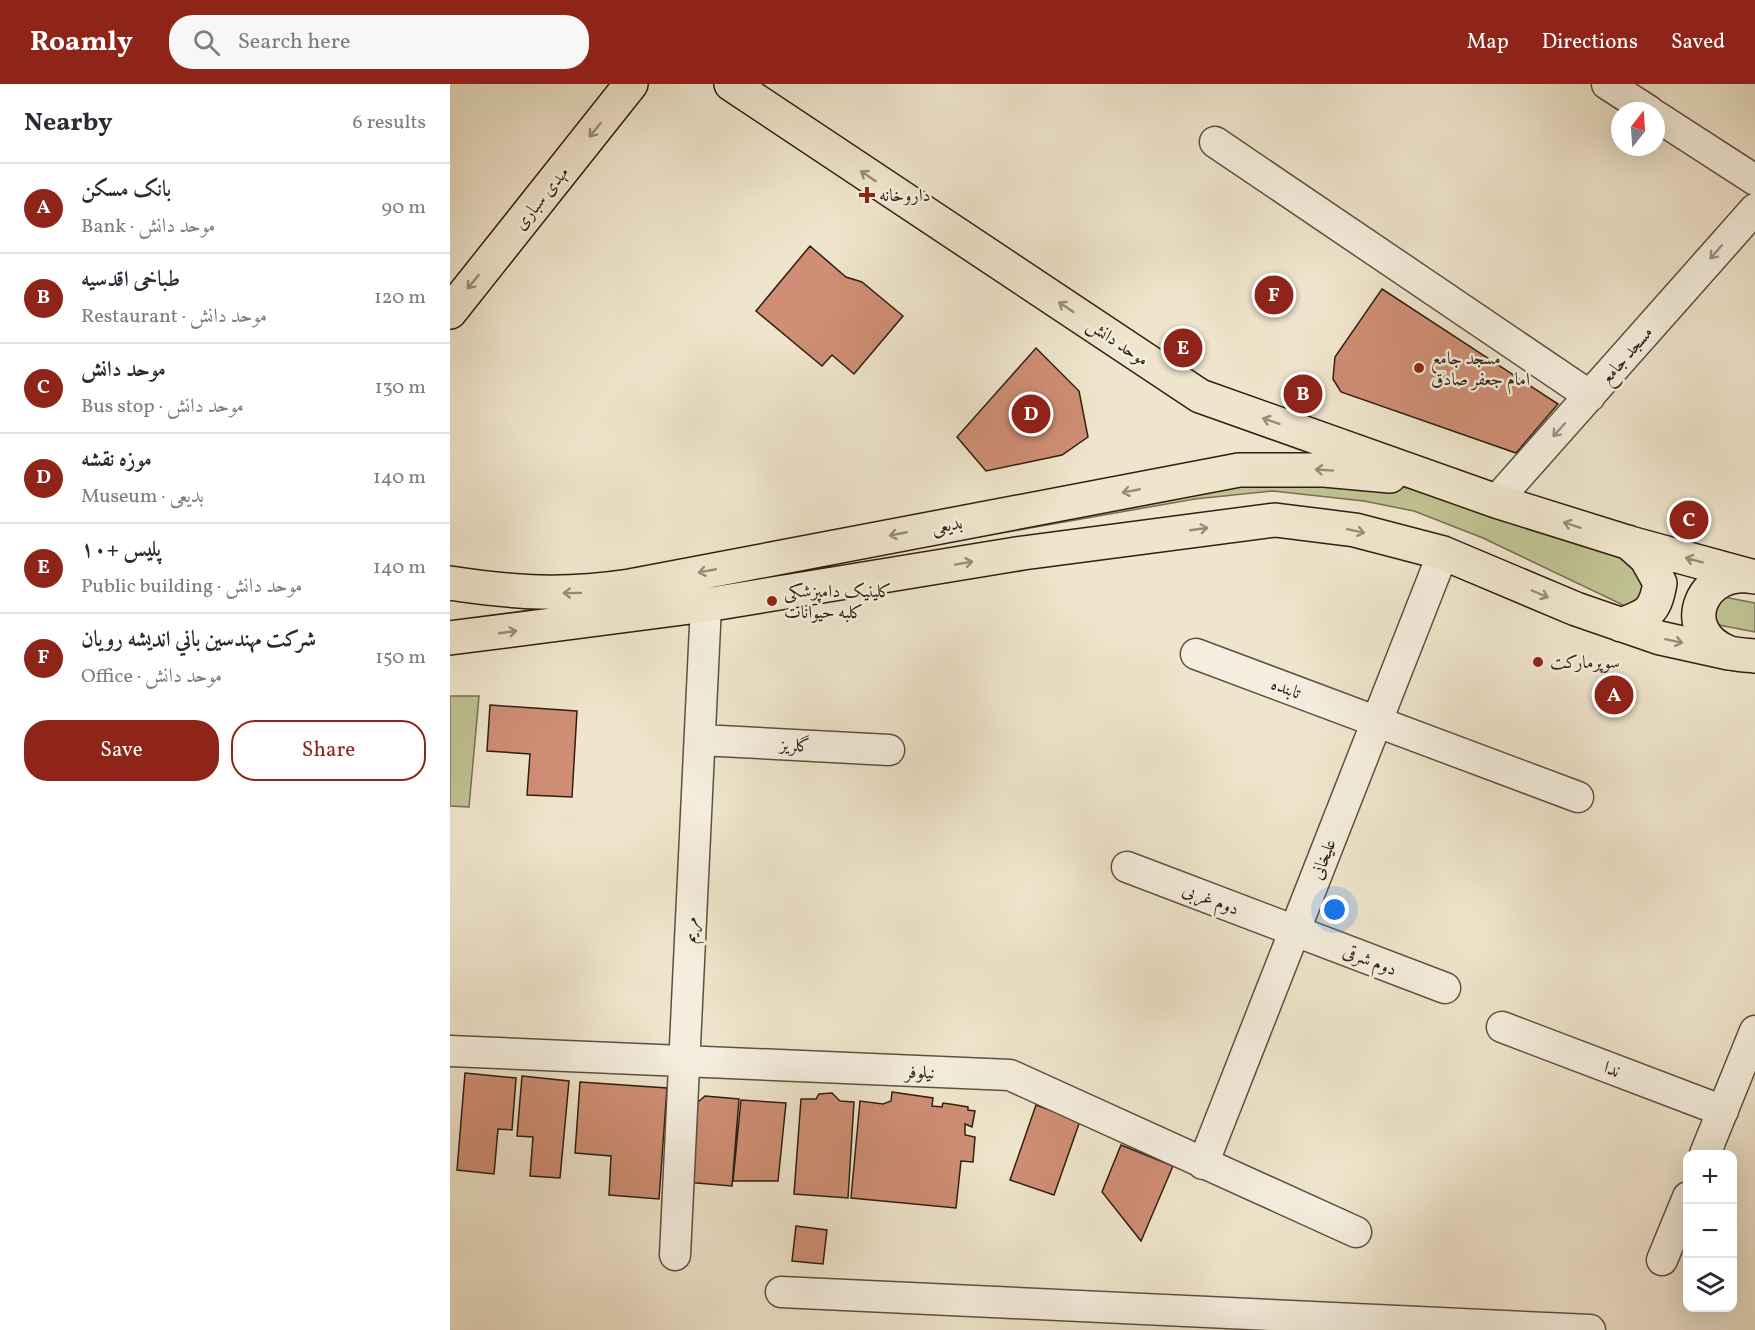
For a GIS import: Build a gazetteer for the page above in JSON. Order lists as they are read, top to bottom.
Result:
{
  "streets": {
    "main road": ["مهدی سباری", "موحد دانش", "بدیعی"],
    "street": [
      "مسجد جامع",
      "تابنده",
      "گلریز",
      "علیخانی",
      "دوم غربی",
      "مریم",
      "دوم شرقی",
      "ندا",
      "نیلوفر"
    ]
  },
  "crossings": [
    ["موحد دانش", "مسجد جامع"],
    ["موحد دانش", "بدیعی"],
    ["تابنده", "علیخانی"],
    ["گلریز", "مریم"],
    ["علیخانی", "دوم غربی"],
    ["علیخانی", "دوم شرقی"],
    ["علیخانی", "نیلوفر"],
    ["دوم غربی", "دوم شرقی"],
    ["مریم", "نیلوفر"]
  ],
  "one_way": ["مهدی سباری", "موحد دانش", "مسجد جامع"],
  "places": {
    "health": ["داروخانه"],
    "other": ["مسجد جامع امام جعفر صادق", "کلینیک دامپزشکی کلبه حیوانات", "سوپرمارکت"]
  },
  "north": "top",
  "page": {
    "header": "Roamly",
    "search": "Search here",
    "nav": ["Map", "Directions", "Saved"],
    "heading": ["Nearby", "6 results"],
    "list": [
      {
        "mark": "A",
        "name": "بانک مسکن",
        "note": "Bank · موحد دانش",
        "value": "90 m"
      },
      {
        "mark": "B",
        "name": "طباخى اقدسيه",
        "note": "Restaurant · موحد دانش",
        "value": "120 m"
      },
      {
        "mark": "C",
        "name": "موحد دانش",
        "note": "Bus stop · موحد دانش",
        "value": "130 m"
      },
      {
        "mark": "D",
        "name": "موزه نقشه",
        "note": "Museum · بدیعی",
        "value": "140 m"
      },
      {
        "mark": "E",
        "name": "پلیس +۱۰",
        "note": "Public building · موحد دانش",
        "value": "140 m"
      },
      {
        "mark": "F",
        "name": "شركت مهندسين باني انديشه رويان",
        "note": "Office · موحد دانش",
        "value": "150 m"
      }
    ],
    "pins": [
      "F",
      "E",
      "B",
      "D",
      "C",
      "A"
    ],
    "buttons": ["Save", "Share"],
    "map_buttons": ["+", "−"]
  }
}
